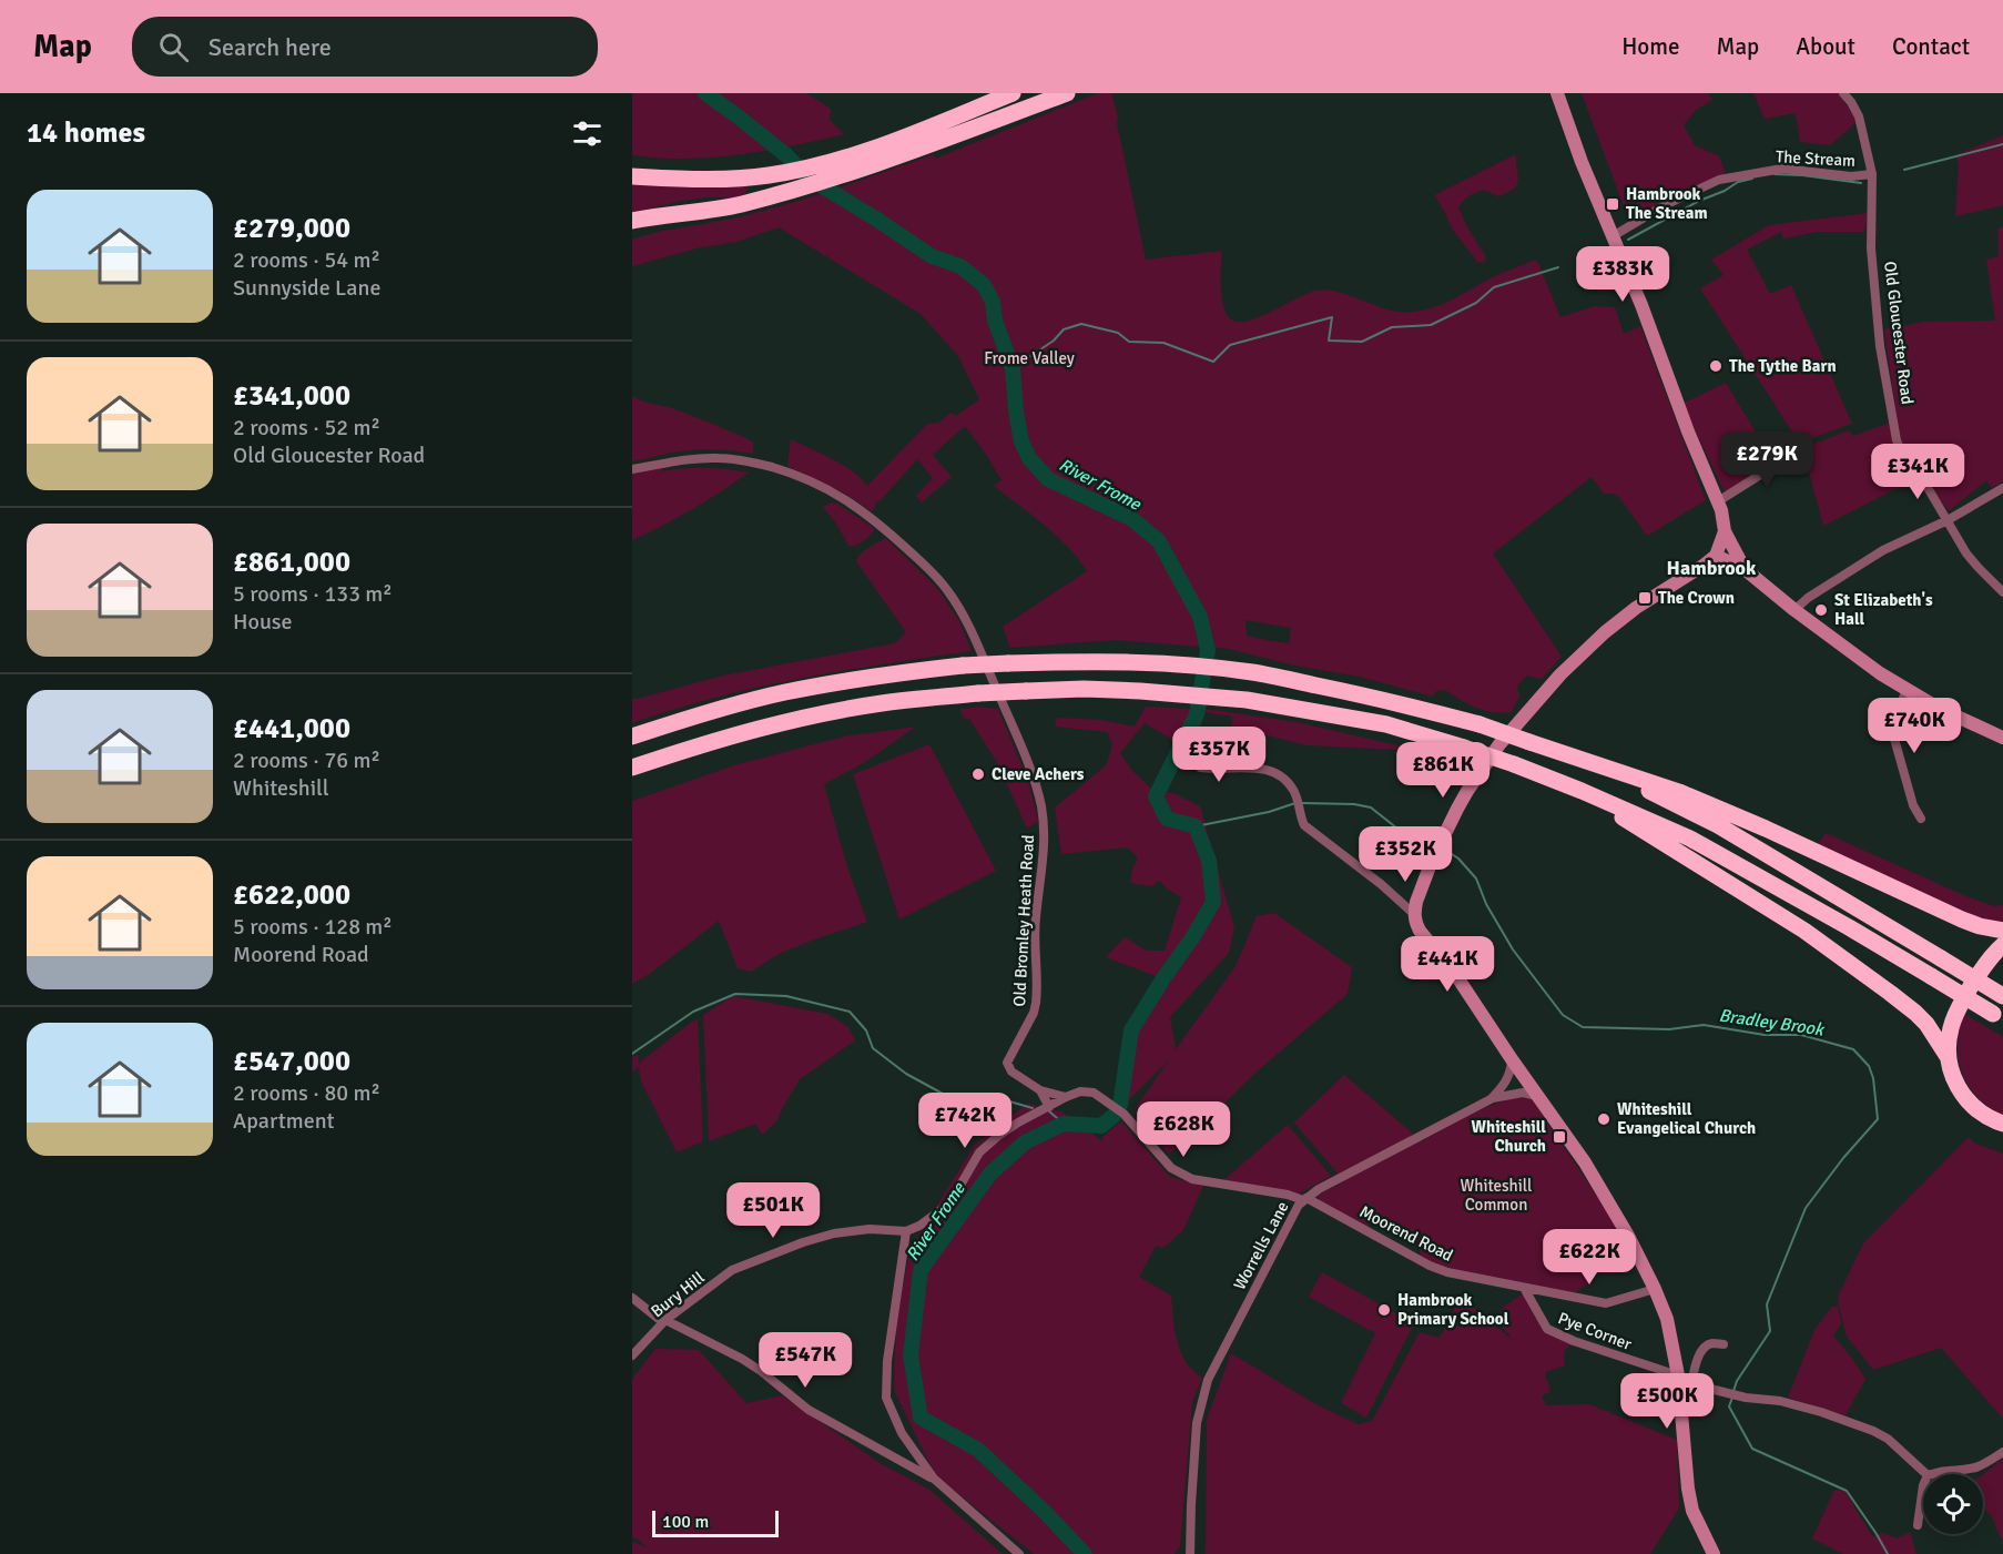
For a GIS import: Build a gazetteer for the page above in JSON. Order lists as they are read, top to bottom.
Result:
{
  "streets": {
    "street": [
      "The Stream",
      "Old Gloucester Road",
      "Old Bromley Heath Road",
      "Moorend Road",
      "Worrells Lane",
      "Bury Hill",
      "Pye Corner"
    ]
  },
  "crossings": [
    ["The Stream", "Old Gloucester Road"],
    ["Old Bromley Heath Road", "Moorend Road"],
    ["Moorend Road", "Worrells Lane"],
    ["Moorend Road", "Pye Corner"]
  ],
  "districts": ["Hambrook"],
  "water": ["River Frome", "Bradley Brook"],
  "parks": ["Frome Valley", "Whiteshill Common"],
  "places": {
    "transit": ["Hambrook The Stream", "The Crown", "Whiteshill Church"],
    "other": [
      "The Tythe Barn",
      "St Elizabeth's Hall",
      "Cleve Achers",
      "Whiteshill Evangelical Church",
      "Hambrook Primary School"
    ]
  },
  "scale_bar": "100 m",
  "page": {
    "header": "Map",
    "search": "Search here",
    "nav": [
      "Home",
      "Map",
      "About",
      "Contact"
    ],
    "heading": "14 homes",
    "list": [
      {
        "name": "£279,000",
        "note": "2 rooms · 54 m² · Sunnyside Lane"
      },
      {
        "name": "£341,000",
        "note": "2 rooms · 52 m² · Old Gloucester Road"
      },
      {
        "name": "£861,000",
        "note": "5 rooms · 133 m² · House"
      },
      {
        "name": "£441,000",
        "note": "2 rooms · 76 m² · Whiteshill"
      },
      {
        "name": "£622,000",
        "note": "5 rooms · 128 m² · Moorend Road"
      },
      {
        "name": "£547,000",
        "note": "2 rooms · 80 m² · Apartment"
      }
    ],
    "price": [
      "£383K",
      "£279K",
      "£341K",
      "£740K",
      "£357K",
      "£861K",
      "£352K",
      "£441K",
      "£742K",
      "£628K",
      "£501K",
      "£622K",
      "£547K",
      "£500K"
    ],
    "scale": "100 m"
  }
}
